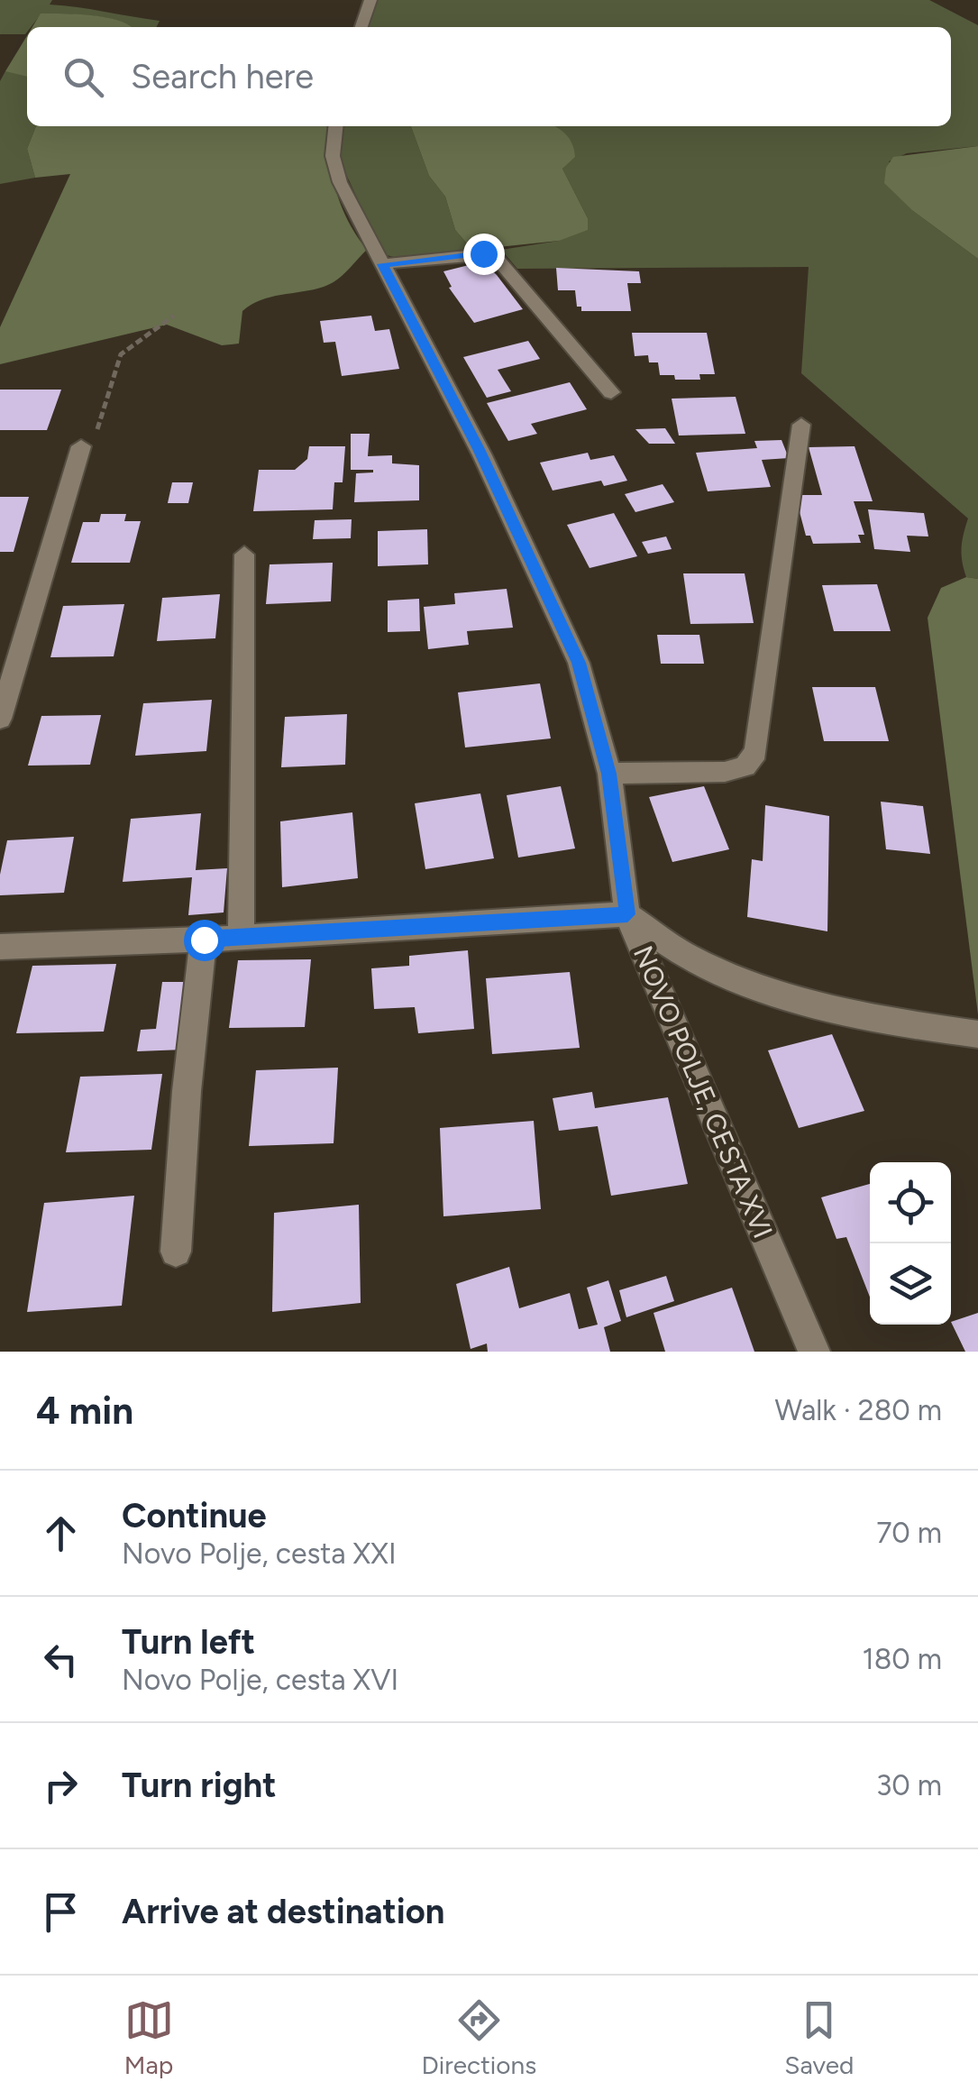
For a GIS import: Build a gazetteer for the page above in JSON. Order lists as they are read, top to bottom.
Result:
{
  "streets": {
    "street": ["NOVO POLJE, CESTA XVI"]
  },
  "page": {
    "search": "Search here",
    "heading": ["4 min", "Walk · 280 m"],
    "list": [
      ["Continue", "Novo Polje, cesta XXI", "70 m"],
      ["Turn left", "Novo Polje, cesta XVI", "180 m"],
      ["Turn right", "30 m"],
      "Arrive at destination"
    ],
    "nav": ["Map", "Directions", "Saved"]
  }
}
